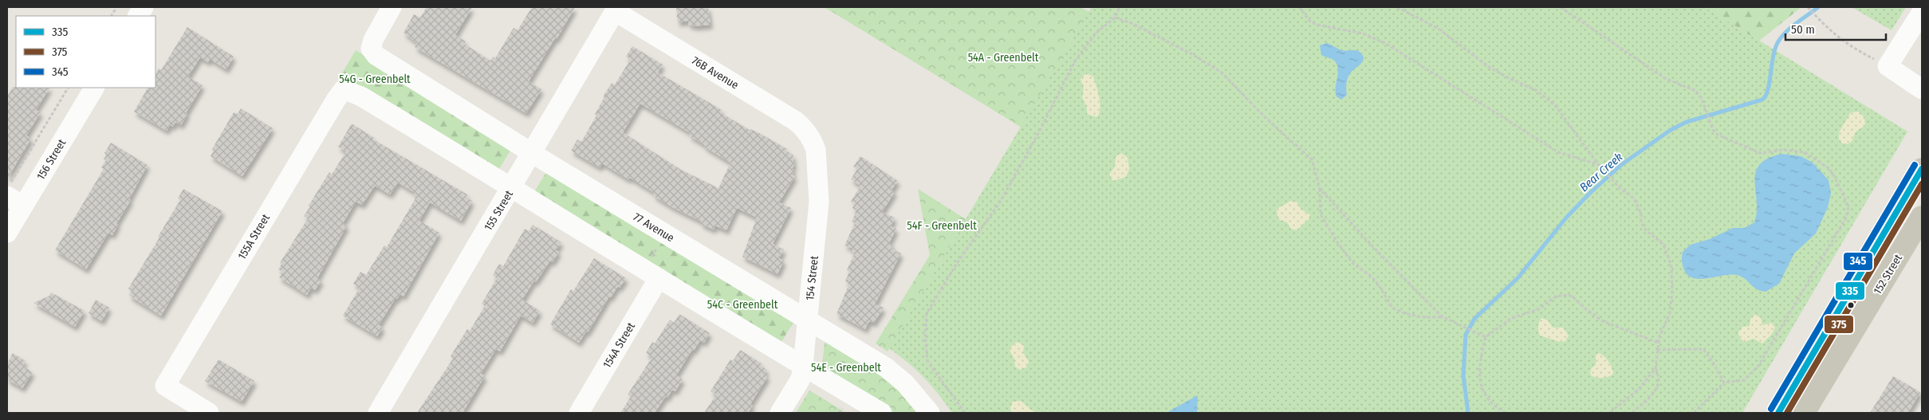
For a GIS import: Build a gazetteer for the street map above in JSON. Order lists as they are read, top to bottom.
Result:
{
  "streets": {
    "main road": ["152 Street"],
    "street": [
      "76B Avenue",
      "156 Street",
      "155 Street",
      "77 Avenue",
      "155A Street",
      "154 Street",
      "154A Street"
    ]
  },
  "crossings": [
    ["76B Avenue", "155 Street"],
    ["76B Avenue", "154 Street"],
    ["155 Street", "77 Avenue"],
    ["155 Street", "155A Street"],
    ["77 Avenue", "154 Street"]
  ],
  "water": ["Bear Creek"],
  "parks": [
    "54A - Greenbelt",
    "54G - Greenbelt",
    "54F - Greenbelt",
    "54C - Greenbelt",
    "54E - Greenbelt"
  ],
  "lines": ["transit line 345", "transit line 335", "transit line 375"],
  "legend": ["335", "375", "345"],
  "scale_bar": "50 m"
}
